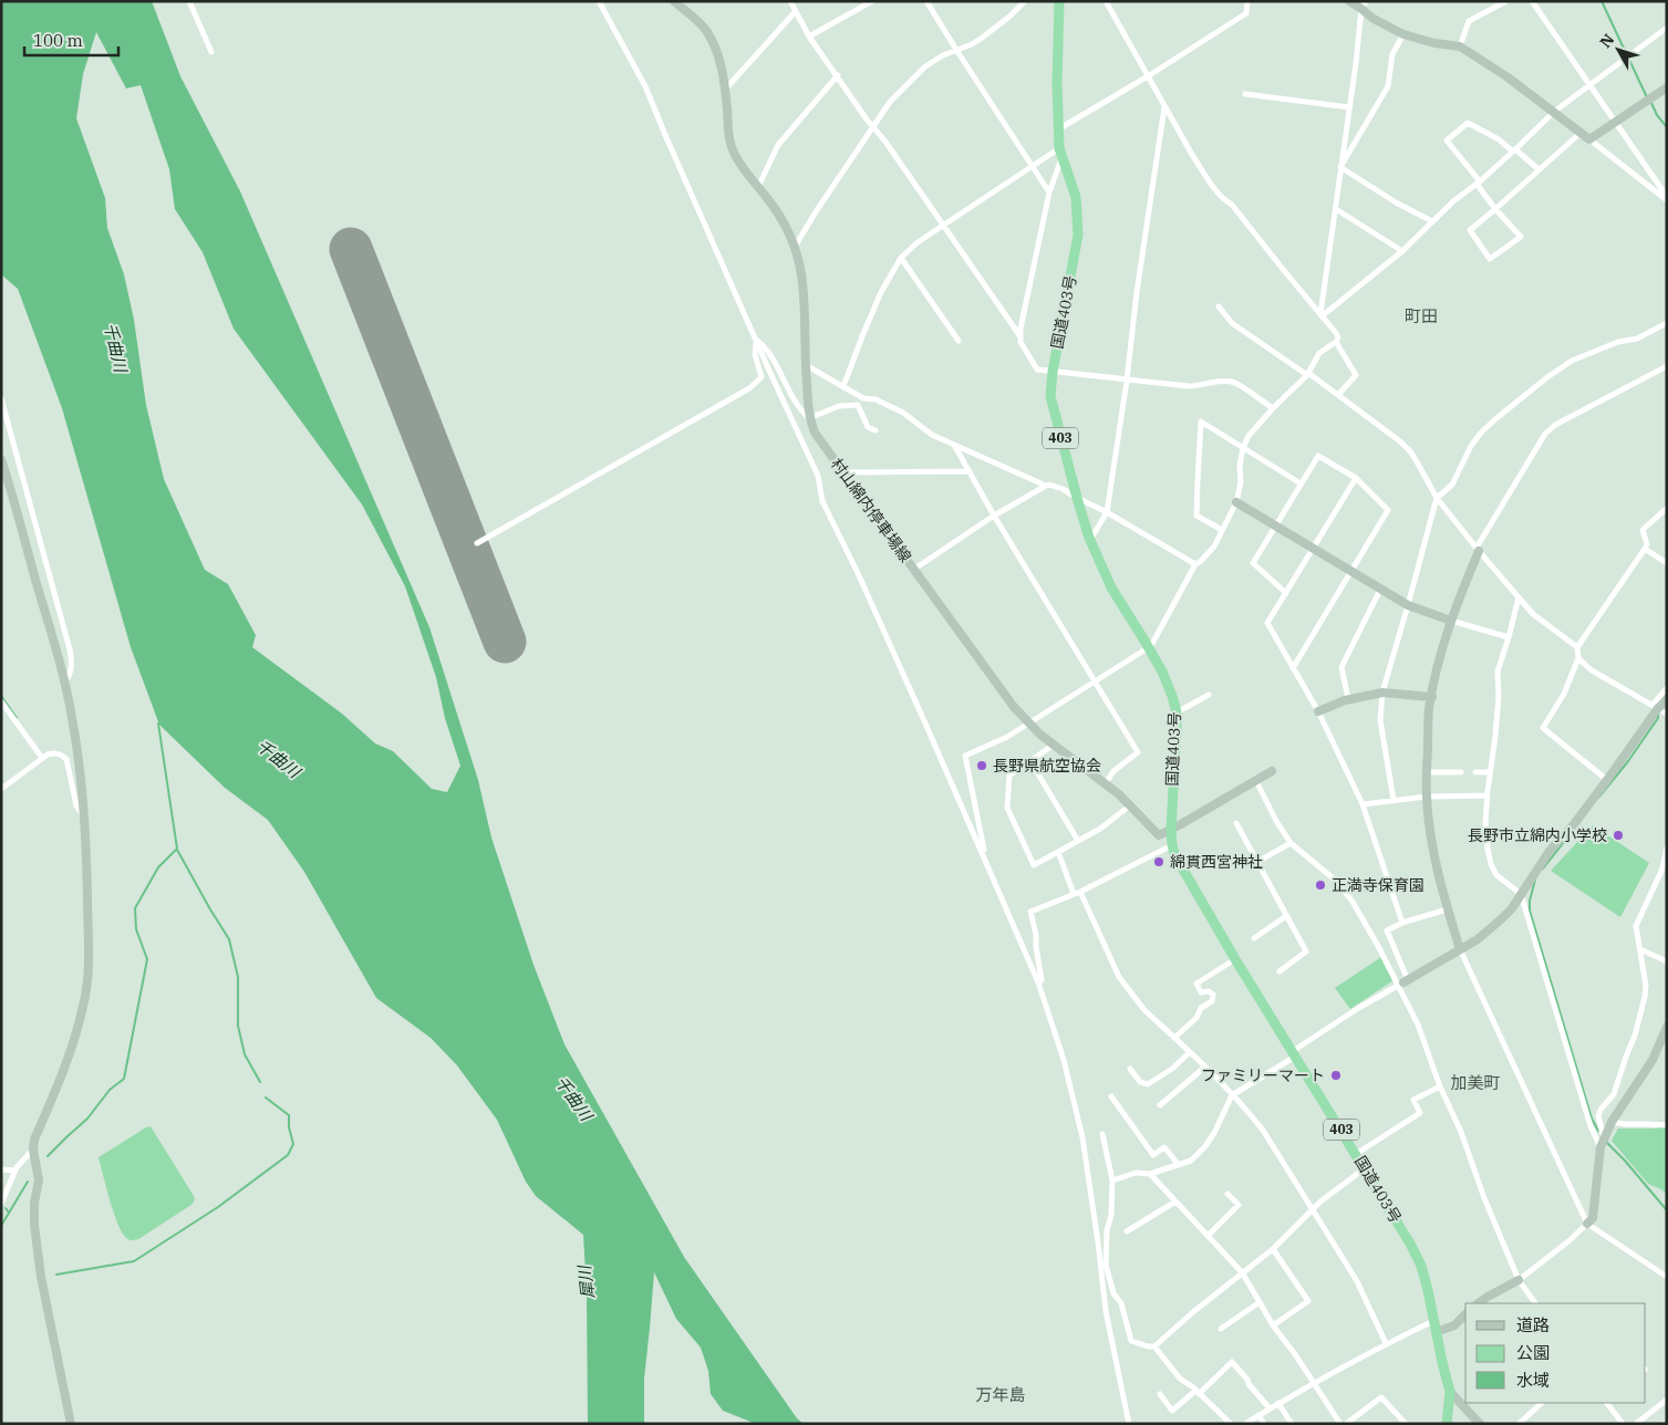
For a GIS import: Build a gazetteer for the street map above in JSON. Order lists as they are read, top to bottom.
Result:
{
  "streets": {
    "highway": ["国道403号", "403"],
    "street": ["村山綿内停車場線"]
  },
  "districts": ["町田", "加美町", "万年島"],
  "water": ["千曲川", "犀川"],
  "places": [
    "長野県航空協会",
    "長野市立綿内小学校",
    "綿貫西宮神社",
    "正満寺保育園",
    "ファミリーマート"
  ],
  "legend": ["道路", "公園", "水域"],
  "scale_bar": "100 m",
  "north": "top left"
}
